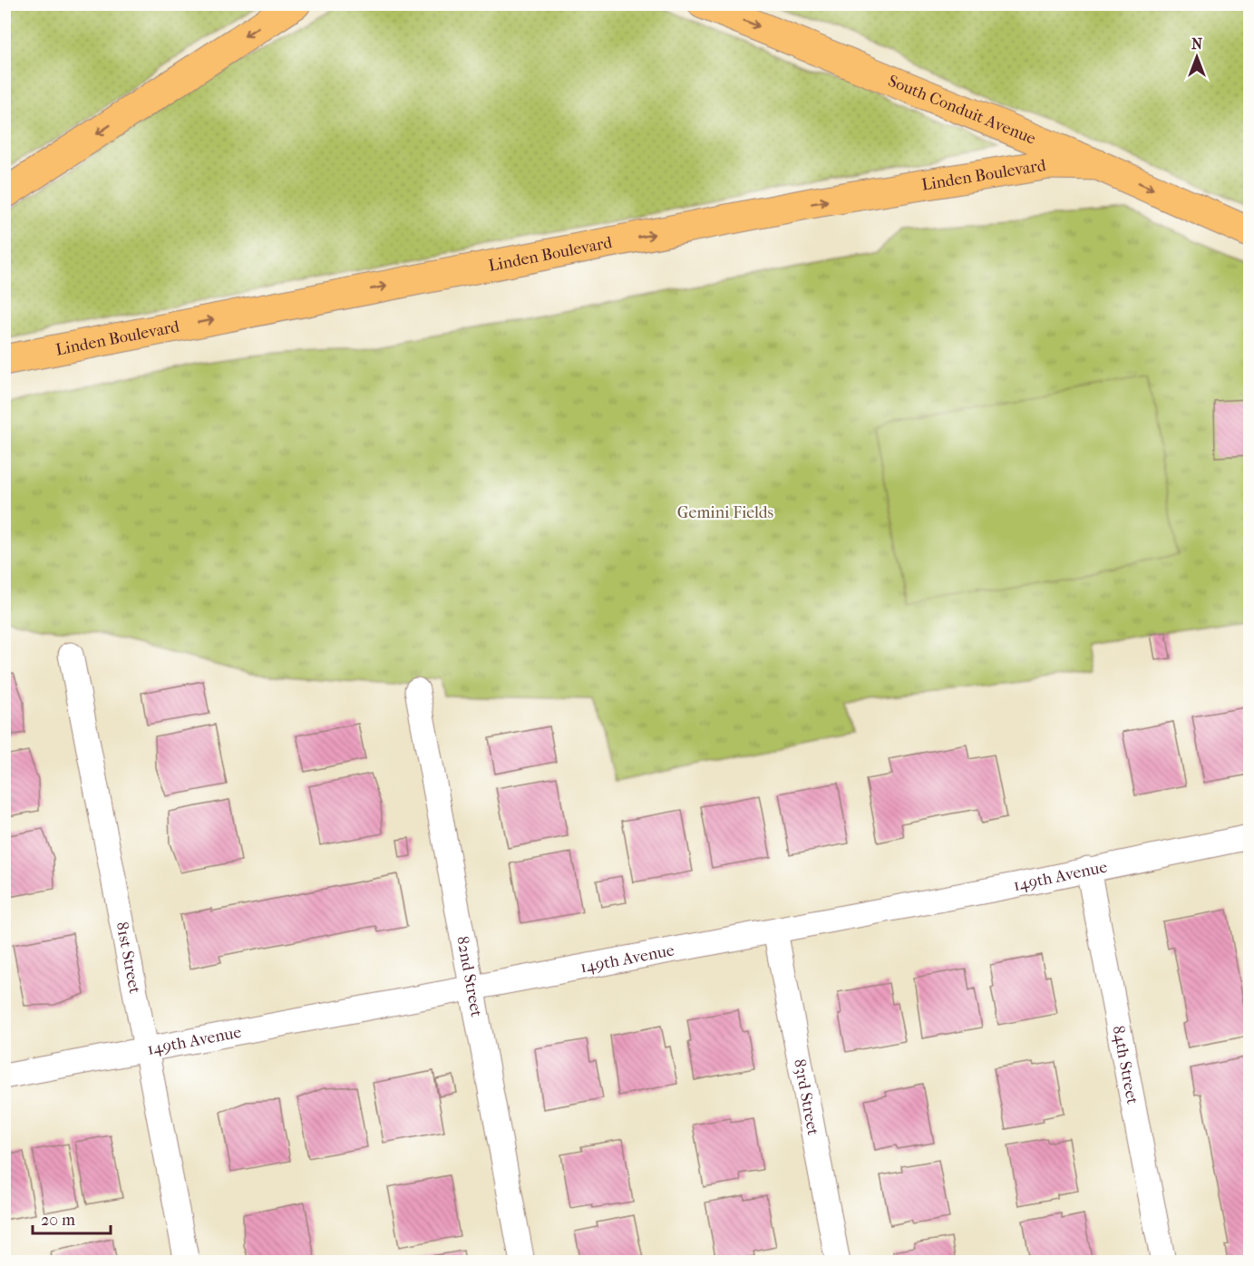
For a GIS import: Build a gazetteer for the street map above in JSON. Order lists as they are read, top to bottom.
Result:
{
  "streets": {
    "main road": ["South Conduit Avenue", "Linden Boulevard"],
    "street": [
      "149th Avenue",
      "81st Street",
      "82nd Street",
      "84th Street",
      "83rd Street"
    ]
  },
  "crossings": [
    ["South Conduit Avenue", "Linden Boulevard"],
    ["149th Avenue", "81st Street"],
    ["149th Avenue", "82nd Street"],
    ["149th Avenue", "84th Street"],
    ["149th Avenue", "83rd Street"]
  ],
  "one_way": ["South Conduit Avenue", "Linden Boulevard"],
  "parks": ["Gemini Fields"],
  "scale_bar": "20 m",
  "north": "top"
}
